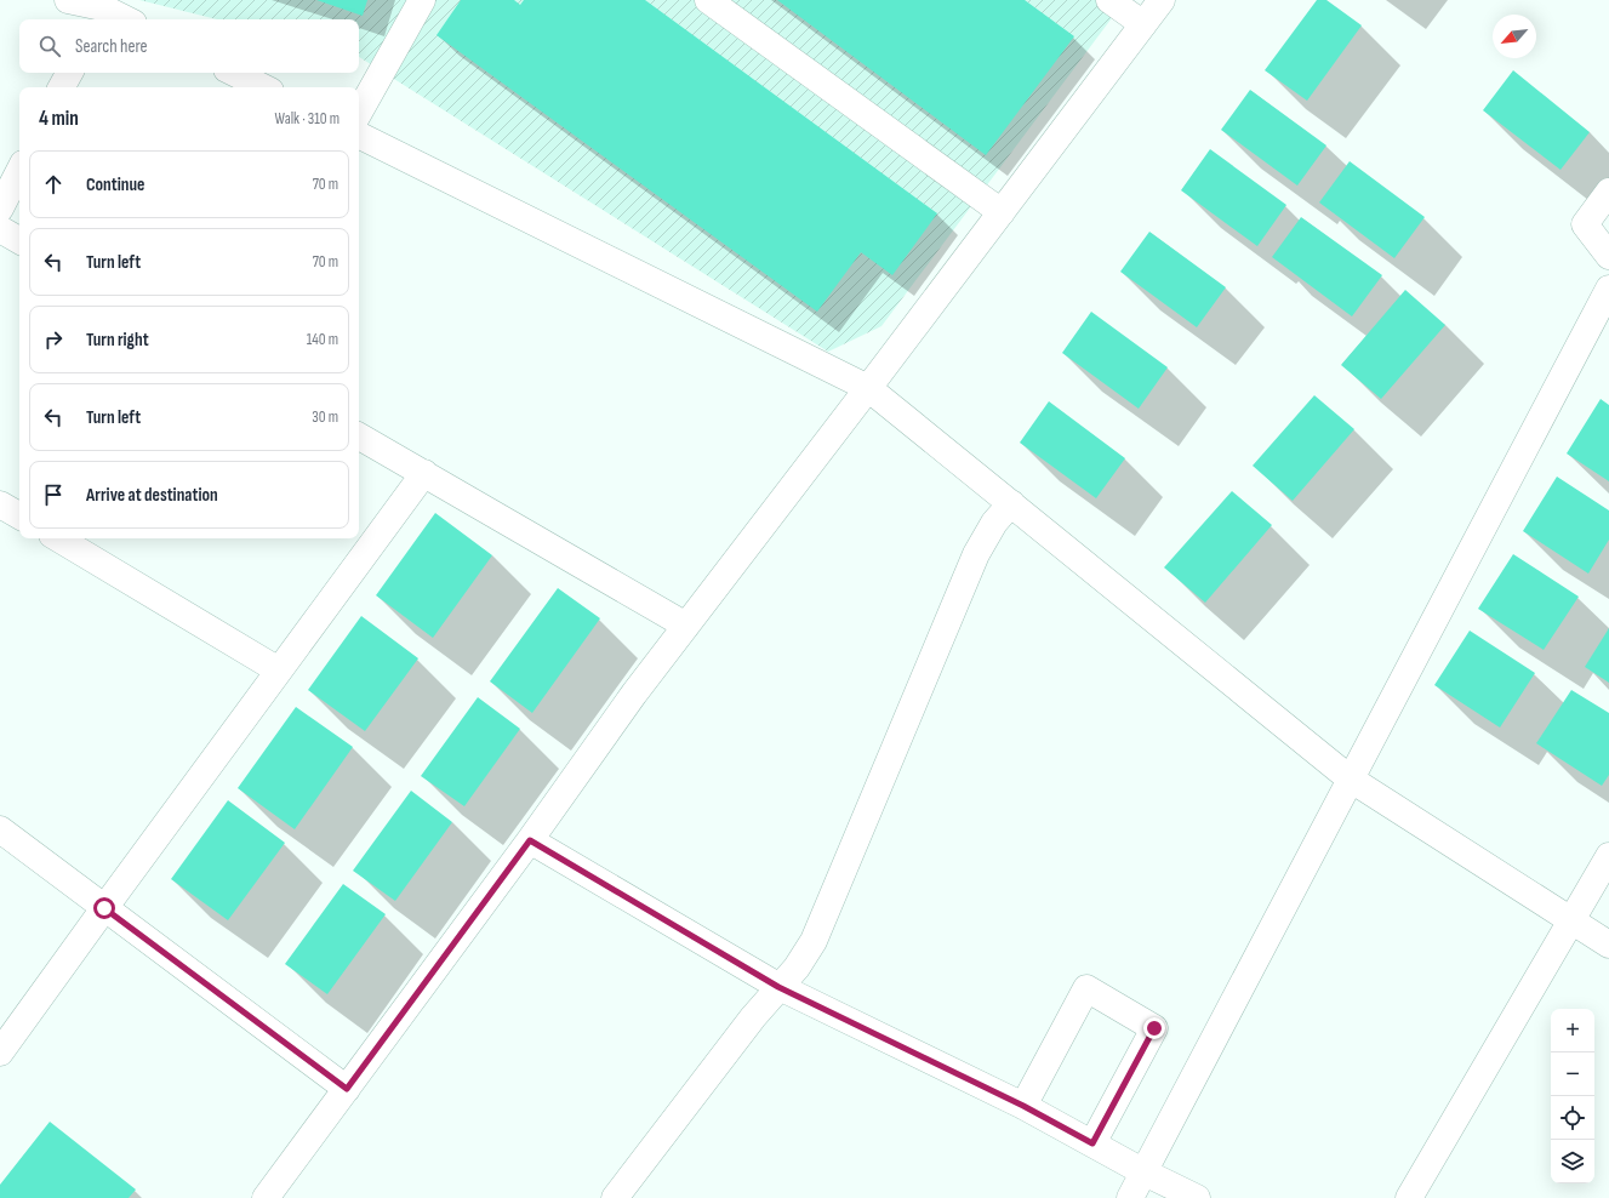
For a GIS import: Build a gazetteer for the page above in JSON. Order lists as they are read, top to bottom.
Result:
{
  "north": "bottom left",
  "page": {
    "search": "Search here",
    "heading": ["4 min", "Walk · 310 m"],
    "list": [
      ["Continue", "70 m"],
      ["Turn left", "70 m"],
      ["Turn right", "140 m"],
      ["Turn left", "30 m"],
      "Arrive at destination"
    ],
    "map_buttons": ["+", "−"]
  }
}
